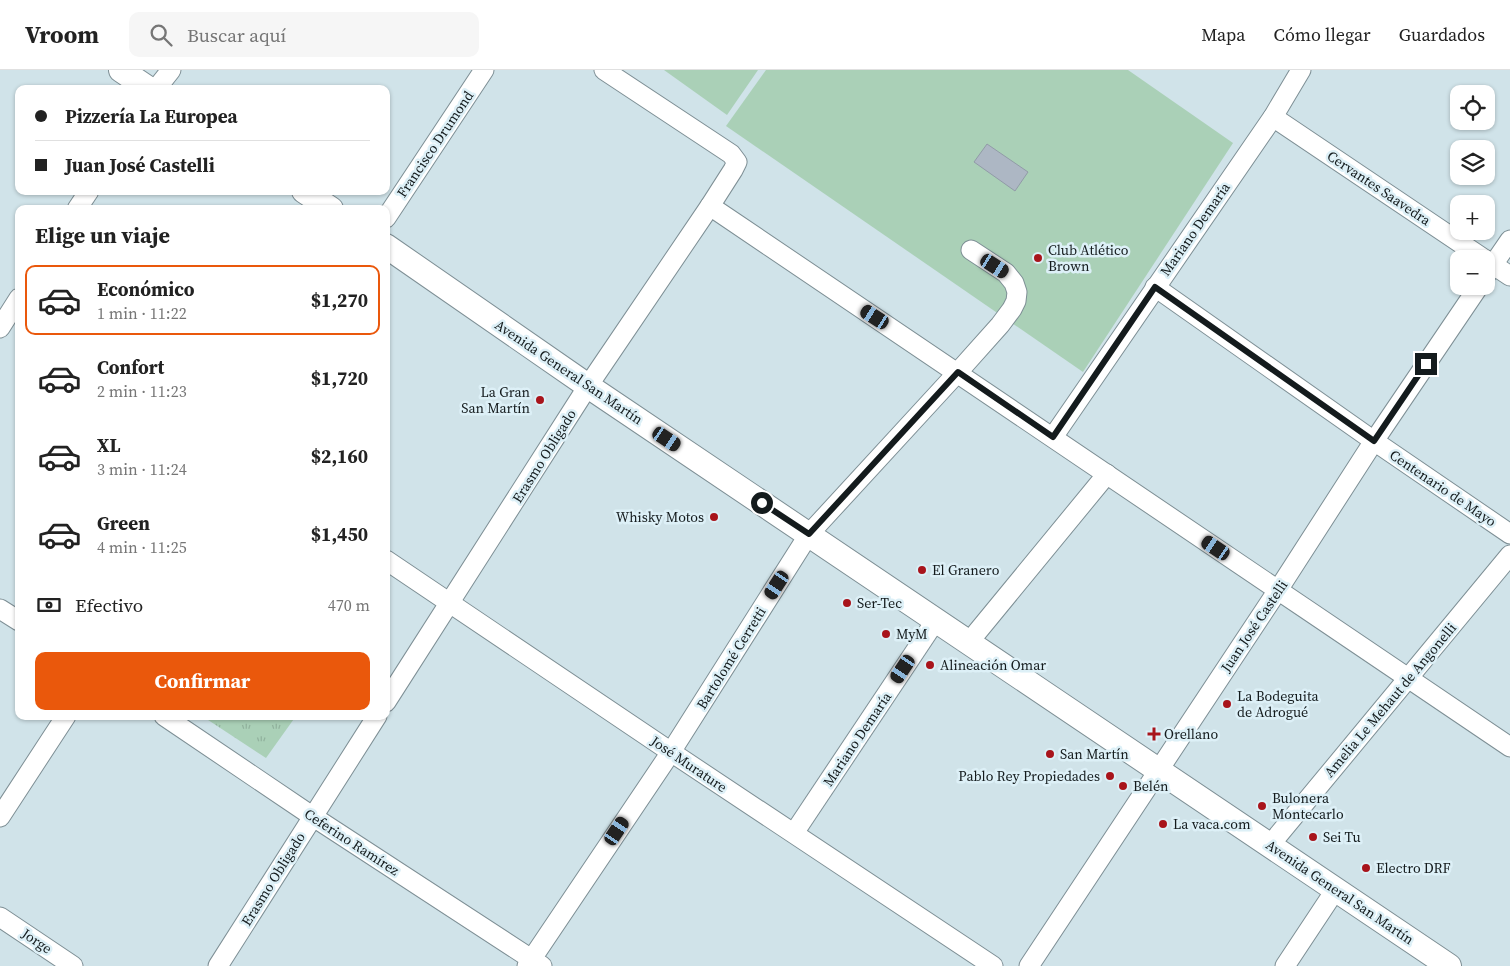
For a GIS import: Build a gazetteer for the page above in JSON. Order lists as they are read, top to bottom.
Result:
{
  "streets": {
    "main road": ["Avenida General San Martín"],
    "street": [
      "Francisco Drumond",
      "Cervantes Saavedra",
      "Mariano Demaría",
      "Erasmo Obligado",
      "Centenario de Mayo",
      "Juan José Castelli",
      "Bartolomé Cerretti",
      "Amelia Le Mehaut de Angonelli",
      "José Murature",
      "Ceferino Ramírez",
      "Jorge"
    ]
  },
  "crossings": [
    ["Cervantes Saavedra", "Mariano Demaría"],
    ["Mariano Demaría", "Avenida General San Martín"],
    ["Mariano Demaría", "Centenario de Mayo"],
    ["Mariano Demaría", "José Murature"],
    ["Avenida General San Martín", "Erasmo Obligado"],
    ["Avenida General San Martín", "Juan José Castelli"],
    ["Avenida General San Martín", "Bartolomé Cerretti"],
    ["Avenida General San Martín", "Amelia Le Mehaut de Angonelli"],
    ["Erasmo Obligado", "José Murature"],
    ["Erasmo Obligado", "Ceferino Ramírez"],
    ["Centenario de Mayo", "Juan José Castelli"],
    ["Bartolomé Cerretti", "José Murature"],
    ["Bartolomé Cerretti", "Ceferino Ramírez"]
  ],
  "places": {
    "other": [
      "Club Atlético Brown",
      "La Gran San Martín",
      "Whisky Motos",
      "El Granero",
      "Ser-Tec",
      "MyM",
      "Alineación Omar",
      "La Bodeguita de Adrogué",
      "San Martín",
      "Pablo Rey Propiedades",
      "Belén",
      "Bulonera Montecarlo",
      "La vaca.com",
      "Sei Tu",
      "Electro DRF"
    ],
    "health": ["Orellano"]
  },
  "page": {
    "header": "Vroom",
    "search": "Buscar aquí",
    "nav": ["Mapa", "Cómo llegar", "Guardados"],
    "map_buttons": ["+", "−"],
    "banner": ["Pizzería La Europea", "Juan José Castelli"],
    "heading": "Elige un viaje",
    "list": [
      {
        "name": "Económico",
        "note": "1 min · 11:22",
        "value": "$1,270"
      },
      {
        "name": "Confort",
        "note": "2 min · 11:23",
        "value": "$1,720"
      },
      {
        "name": "XL",
        "note": "3 min · 11:24",
        "value": "$2,160"
      },
      {
        "name": "Green",
        "note": "4 min · 11:25",
        "value": "$1,450"
      }
    ],
    "pay": ["Efectivo", "470 m"],
    "buttons": "Confirmar"
  }
}
